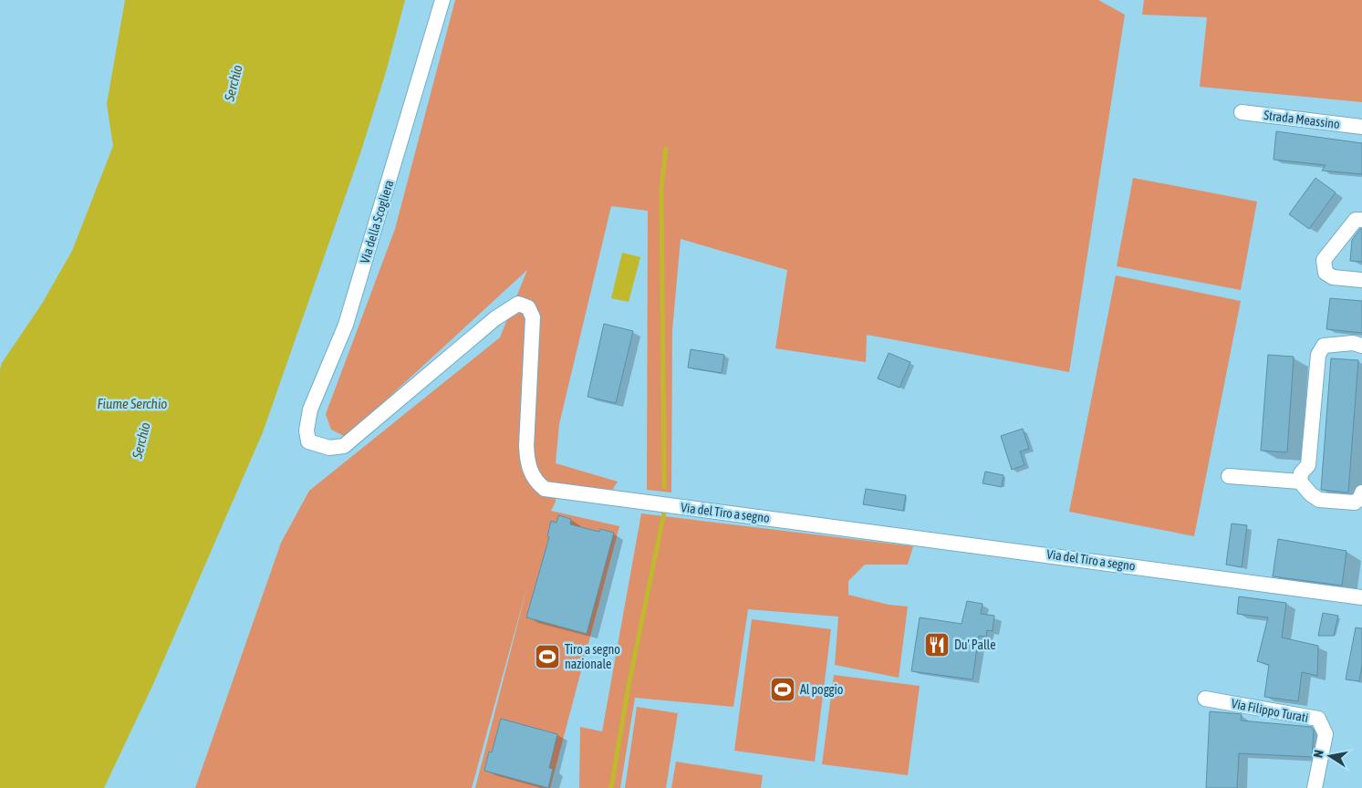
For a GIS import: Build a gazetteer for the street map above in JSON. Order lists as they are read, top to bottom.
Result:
{
  "streets": {
    "street": [
      "Strada Meassino",
      "Via della Scogliera",
      "Via del Tiro a segno",
      "Via Filippo Turati"
    ]
  },
  "crossings": [
    ["Via della Scogliera", "Via del Tiro a segno"]
  ],
  "water": ["Serchio", "Fiume Serchio"],
  "places": {
    "restaurant": ["Du' Palle"],
    "sports": ["Tiro a segno nazionale", "Al poggio"]
  },
  "north": "left"
}
